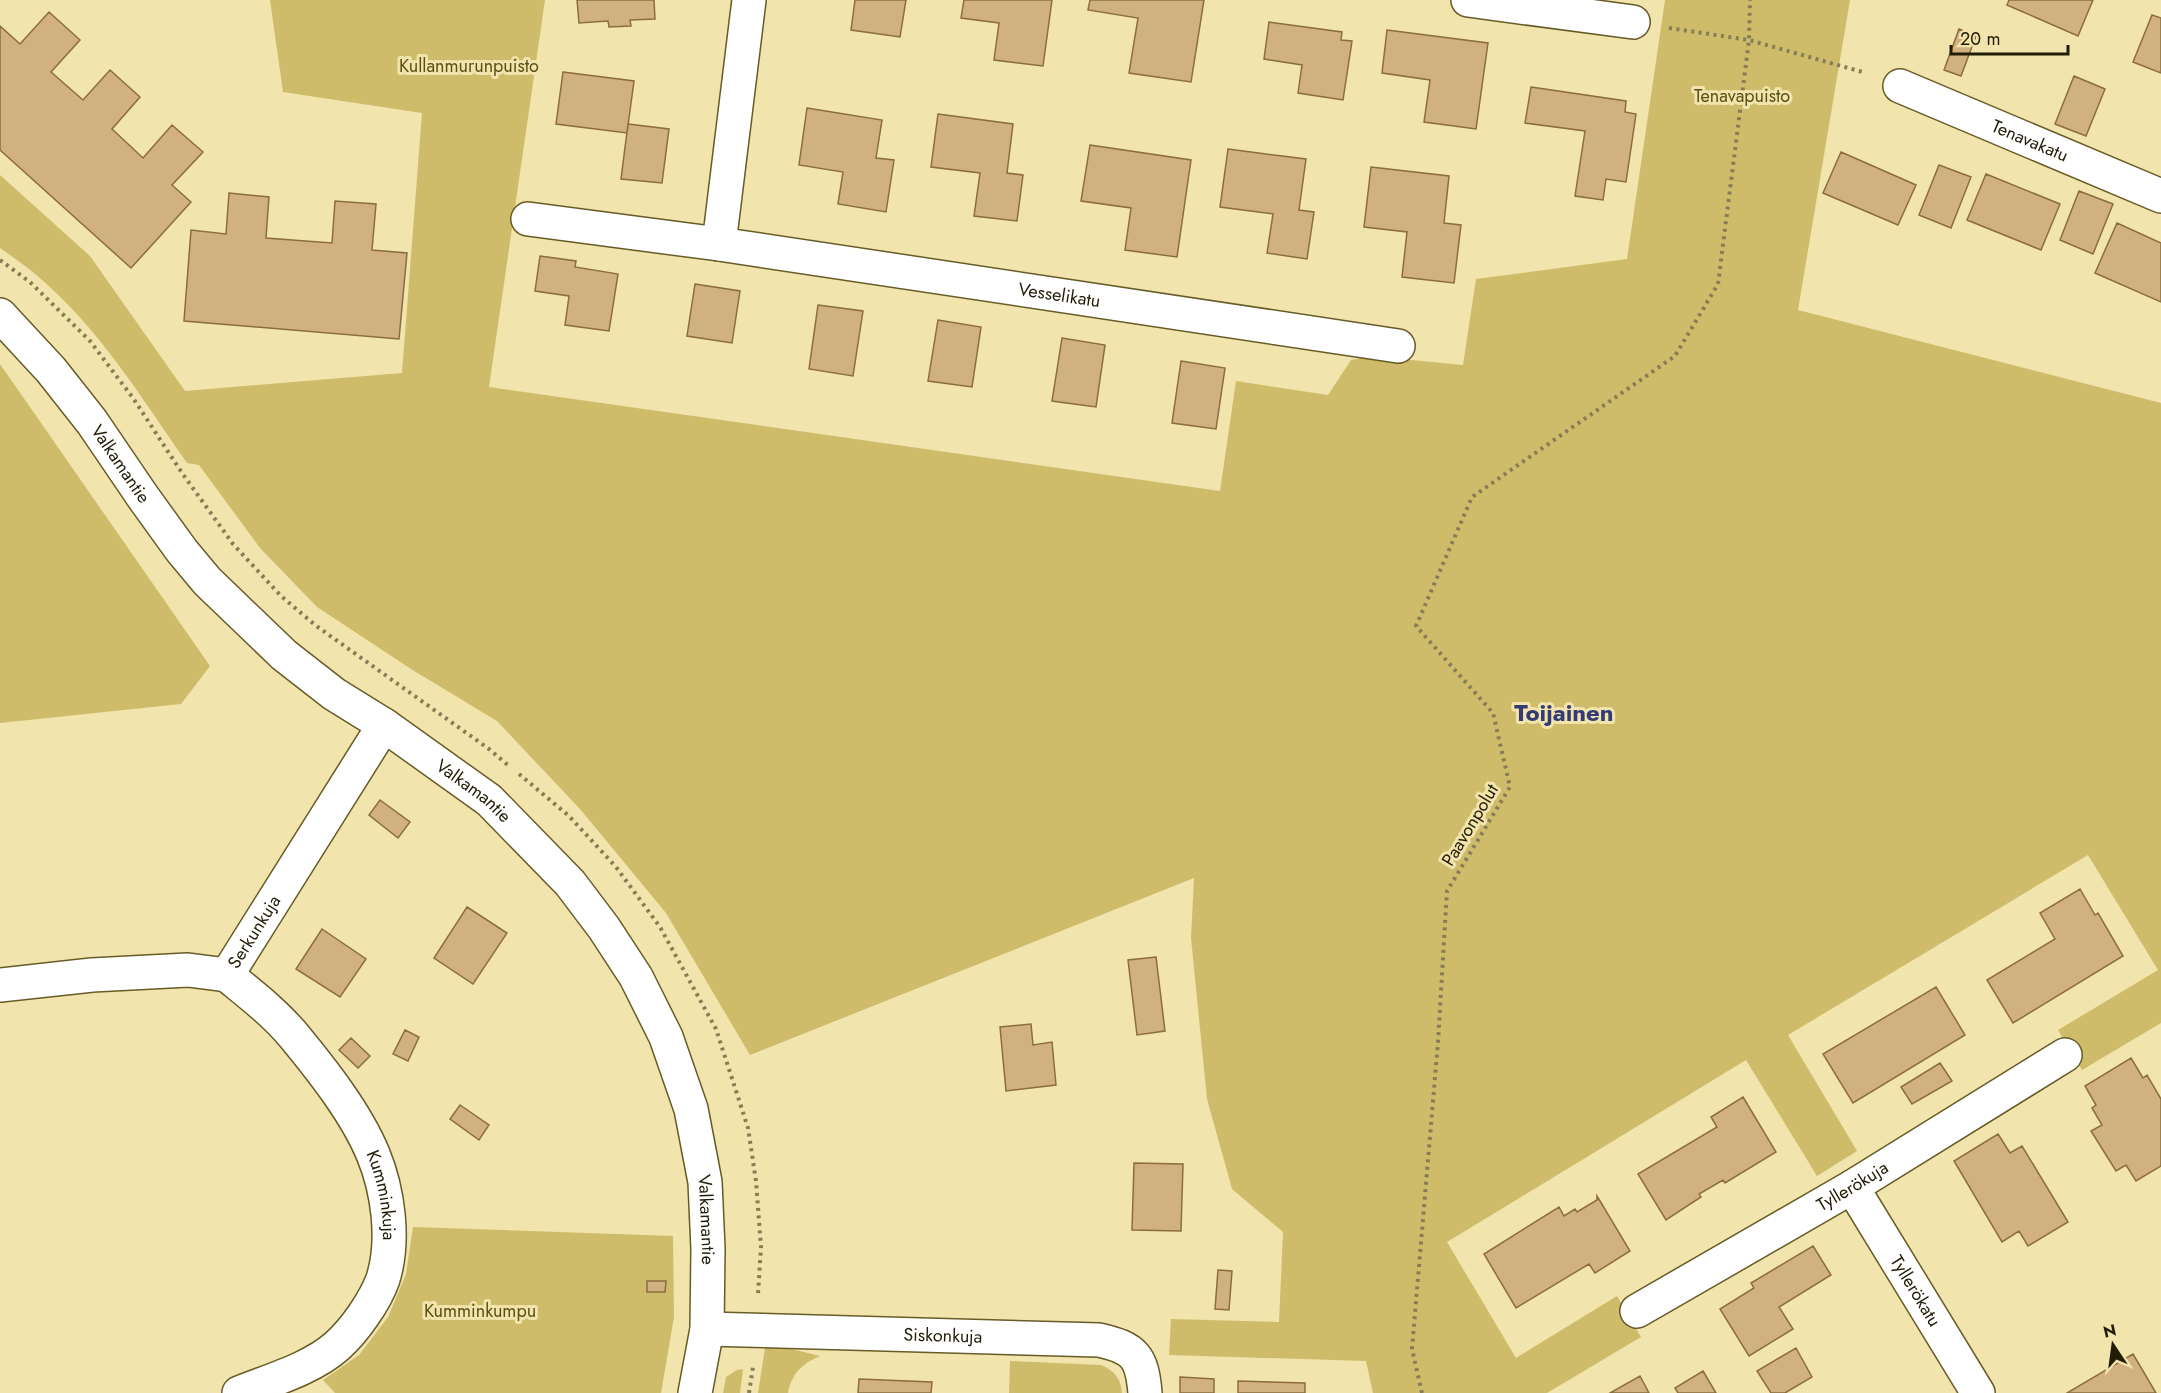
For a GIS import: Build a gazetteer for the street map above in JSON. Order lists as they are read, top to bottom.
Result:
{
  "streets": {
    "street": [
      "Tenavakatu",
      "Vesselikatu",
      "Valkamantie",
      "Serkunkuja",
      "Tyllerökuja",
      "Kumminkuja",
      "Tyllerökatu",
      "Siskonkuja"
    ],
    "path": ["Paavonpolut"]
  },
  "crossings": [
    ["Valkamantie", "Serkunkuja"],
    ["Valkamantie", "Siskonkuja"],
    ["Serkunkuja", "Kumminkuja"],
    ["Tyllerökuja", "Tyllerökatu"]
  ],
  "districts": ["Toijainen"],
  "parks": ["Kullanmurunpuisto", "Tenavapuisto", "Kumminkumpu"],
  "scale_bar": "20 m",
  "north": "top"
}
